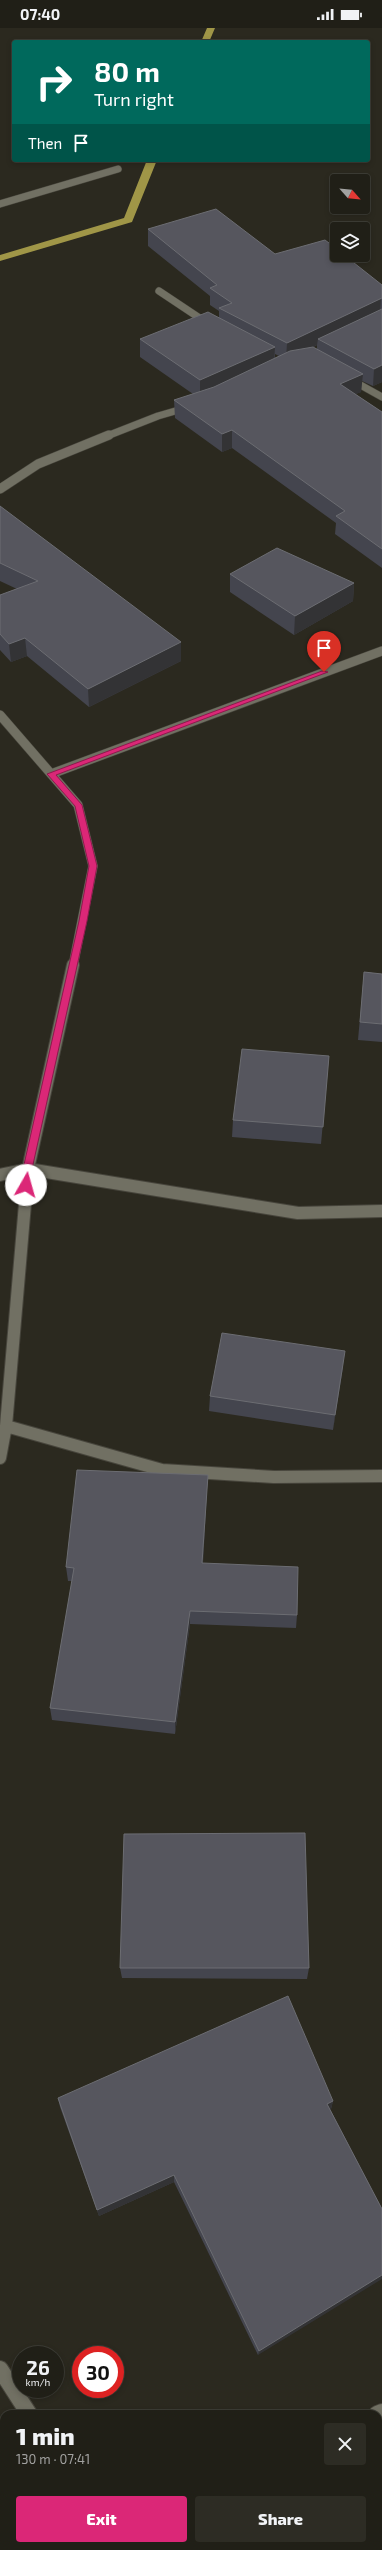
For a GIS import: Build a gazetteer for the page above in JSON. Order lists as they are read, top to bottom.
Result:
{
  "north": "bottom right",
  "page": {
    "status": "07:40",
    "turn": ["80 m", "Turn right"],
    "then": "Then",
    "speed": "26 km/h",
    "limit": "30",
    "heading": ["1 min", "130 m · 07:41"],
    "buttons": ["Exit", "Share"]
  }
}
